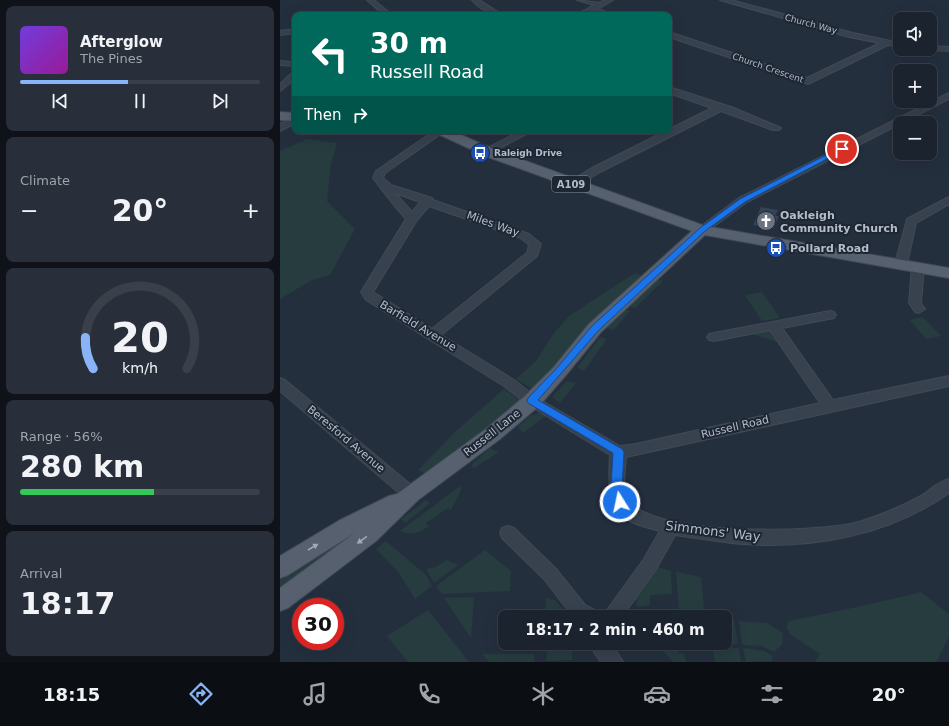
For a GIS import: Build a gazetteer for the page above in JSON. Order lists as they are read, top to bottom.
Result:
{
  "streets": {
    "main road": ["A109", "Russell Lane"],
    "street": [
      "Church Way",
      "Church Crescent",
      "Miles Way",
      "Barfield Avenue",
      "Russell Road",
      "Beresford Avenue",
      "Simmons' Way"
    ]
  },
  "crossings": [
    ["Church Way", "Church Crescent"],
    ["A109", "Russell Lane"],
    ["Miles Way", "Barfield Avenue"],
    ["Barfield Avenue", "Russell Lane"],
    ["Russell Road", "Simmons' Way"],
    ["Russell Lane", "Beresford Avenue"]
  ],
  "places": {
    "bus stop": ["Raleigh Drive", "Pollard Road"],
    "church": ["Oakleigh Community Church"]
  },
  "page": {
    "map_buttons": ["+", "−"],
    "turn": ["30 m", "Russell Road"],
    "song": ["Afterglow", "The Pines"],
    "then": "Then",
    "tile": [
      "Climate",
      ["Range · 56%", "280 km"],
      ["Arrival", "18:17"]
    ],
    "heat": ["−", "20°", "+"],
    "limit": "30",
    "trip": "18:17 · 2 min · 460 m",
    "tabs": ["18:15", "20°"],
    "gauge": ["20", "km/h"]
  }
}
